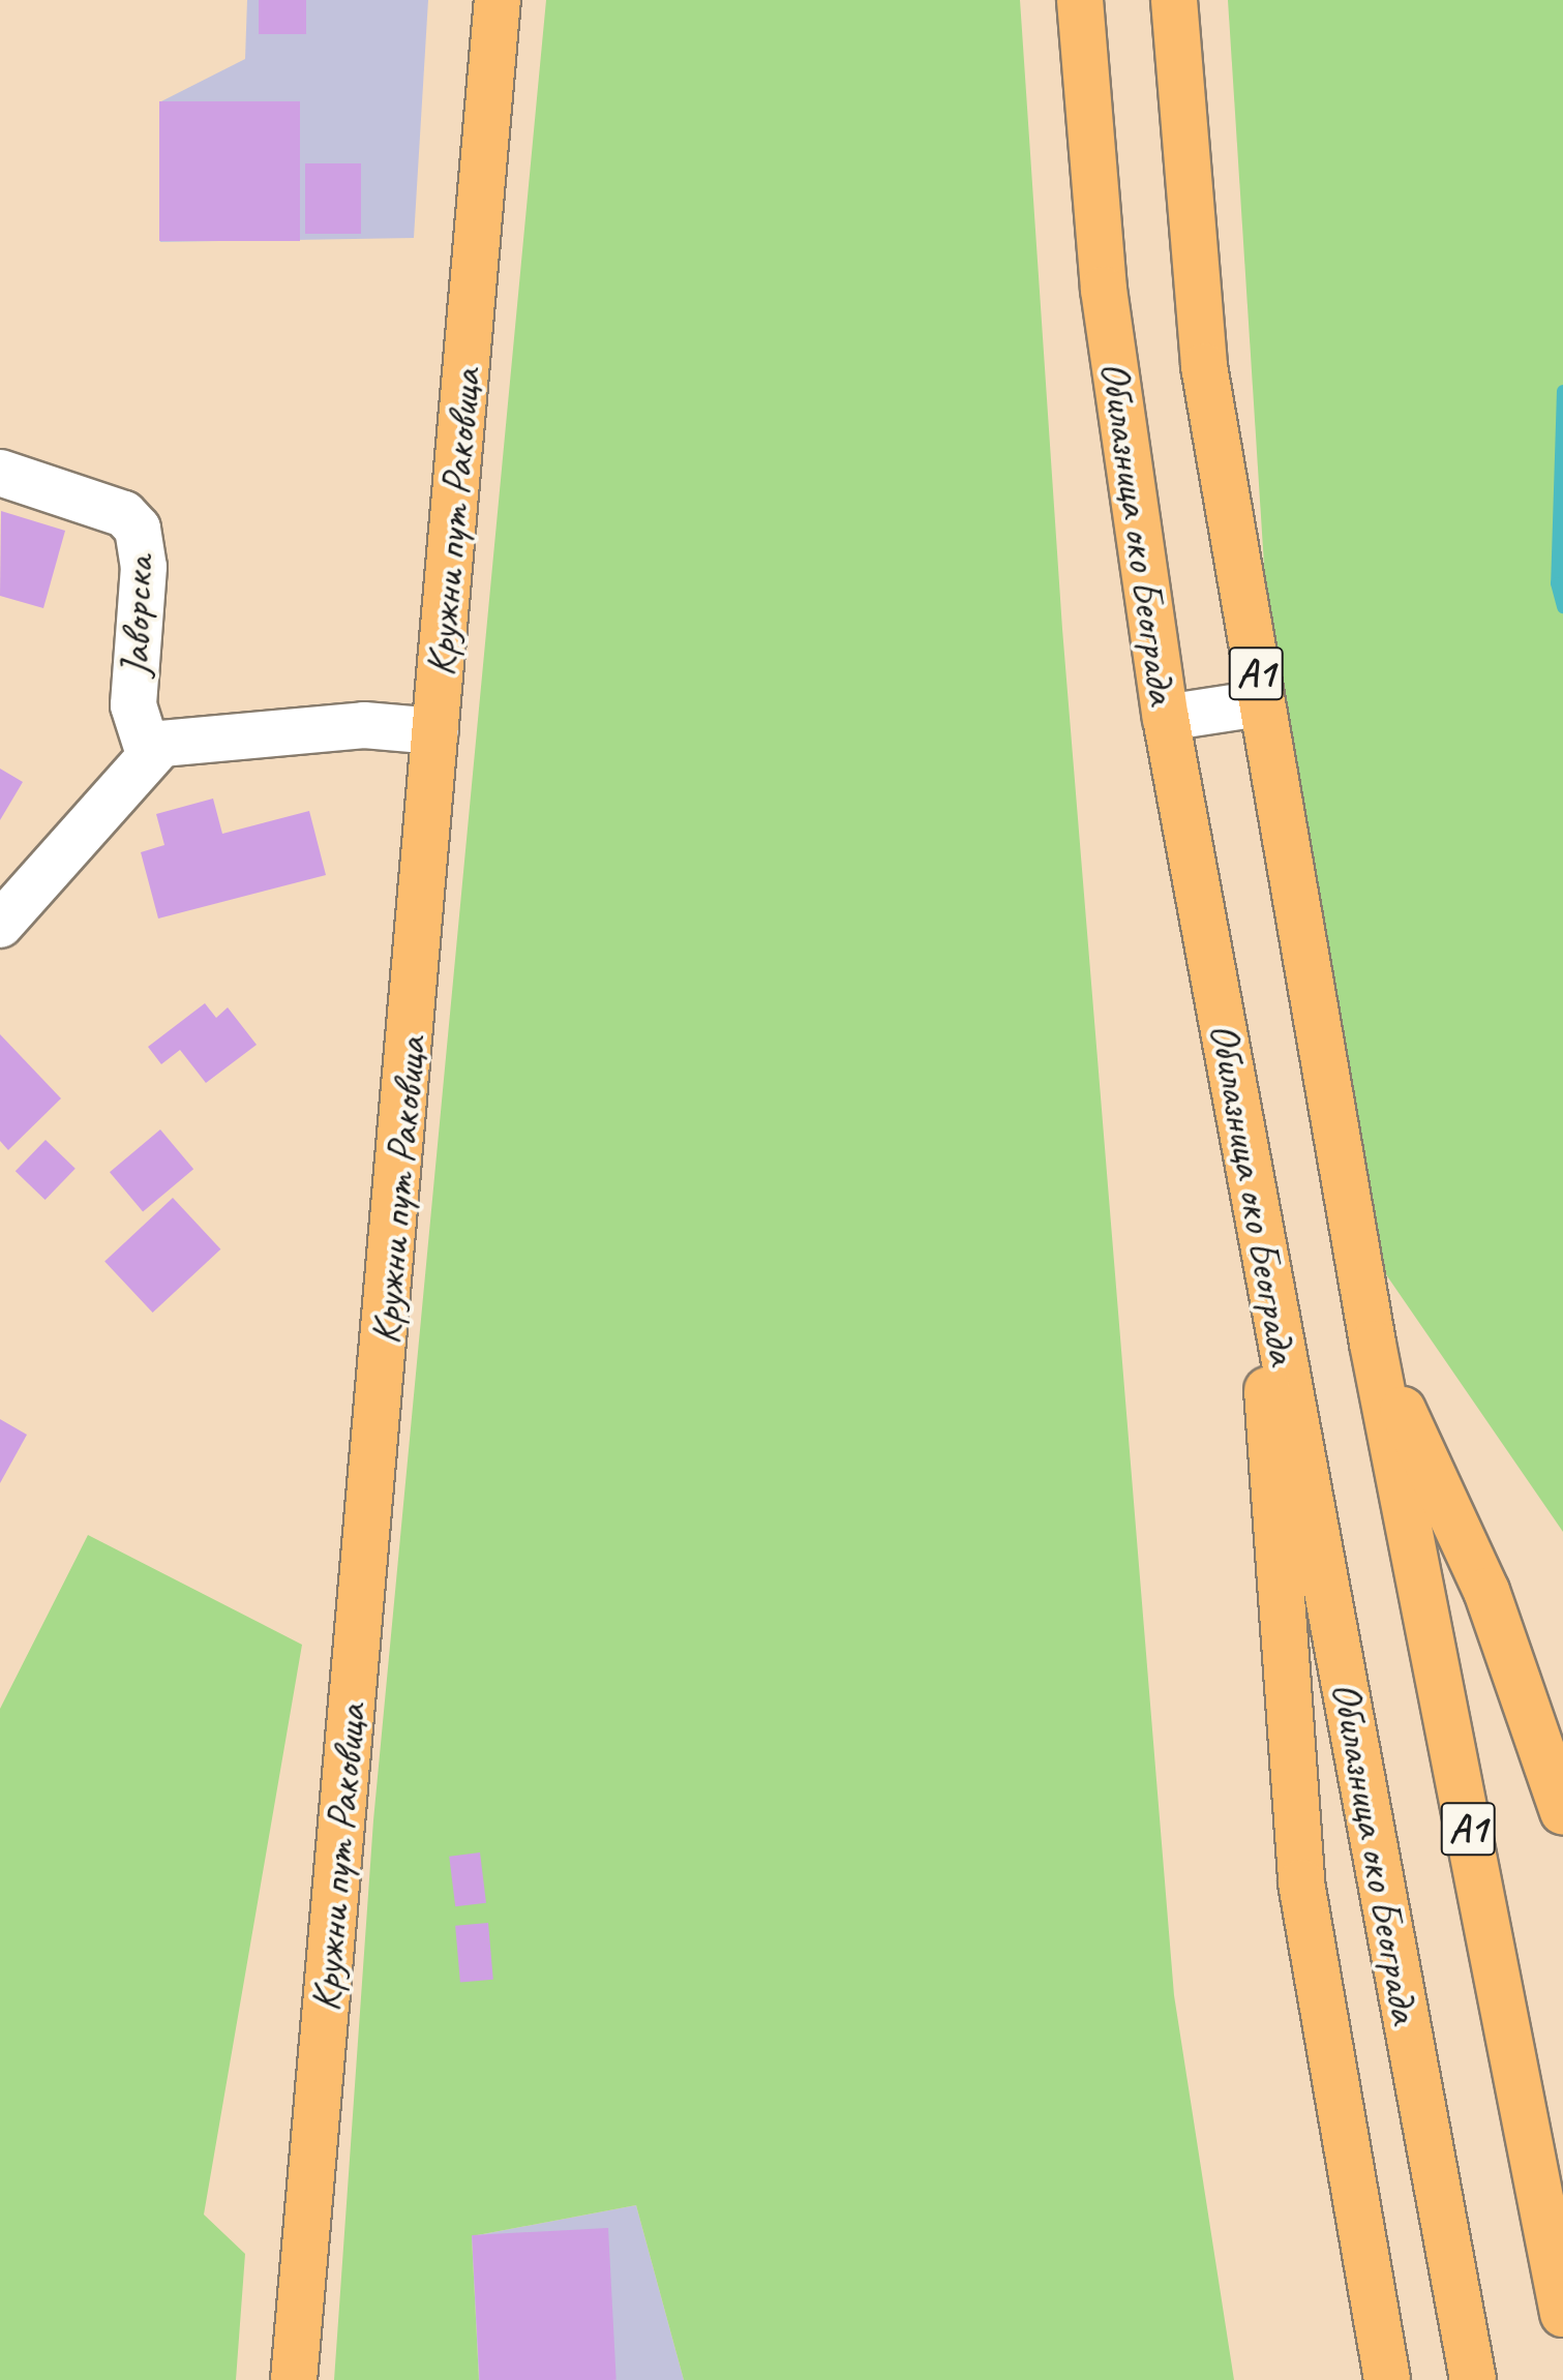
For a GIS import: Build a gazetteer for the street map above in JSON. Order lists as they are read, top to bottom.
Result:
{
  "streets": {
    "main road": ["Кружни пут Раковица", "Обилазница око Београда", "A1"],
    "street": ["Јаворска"]
  }
}
